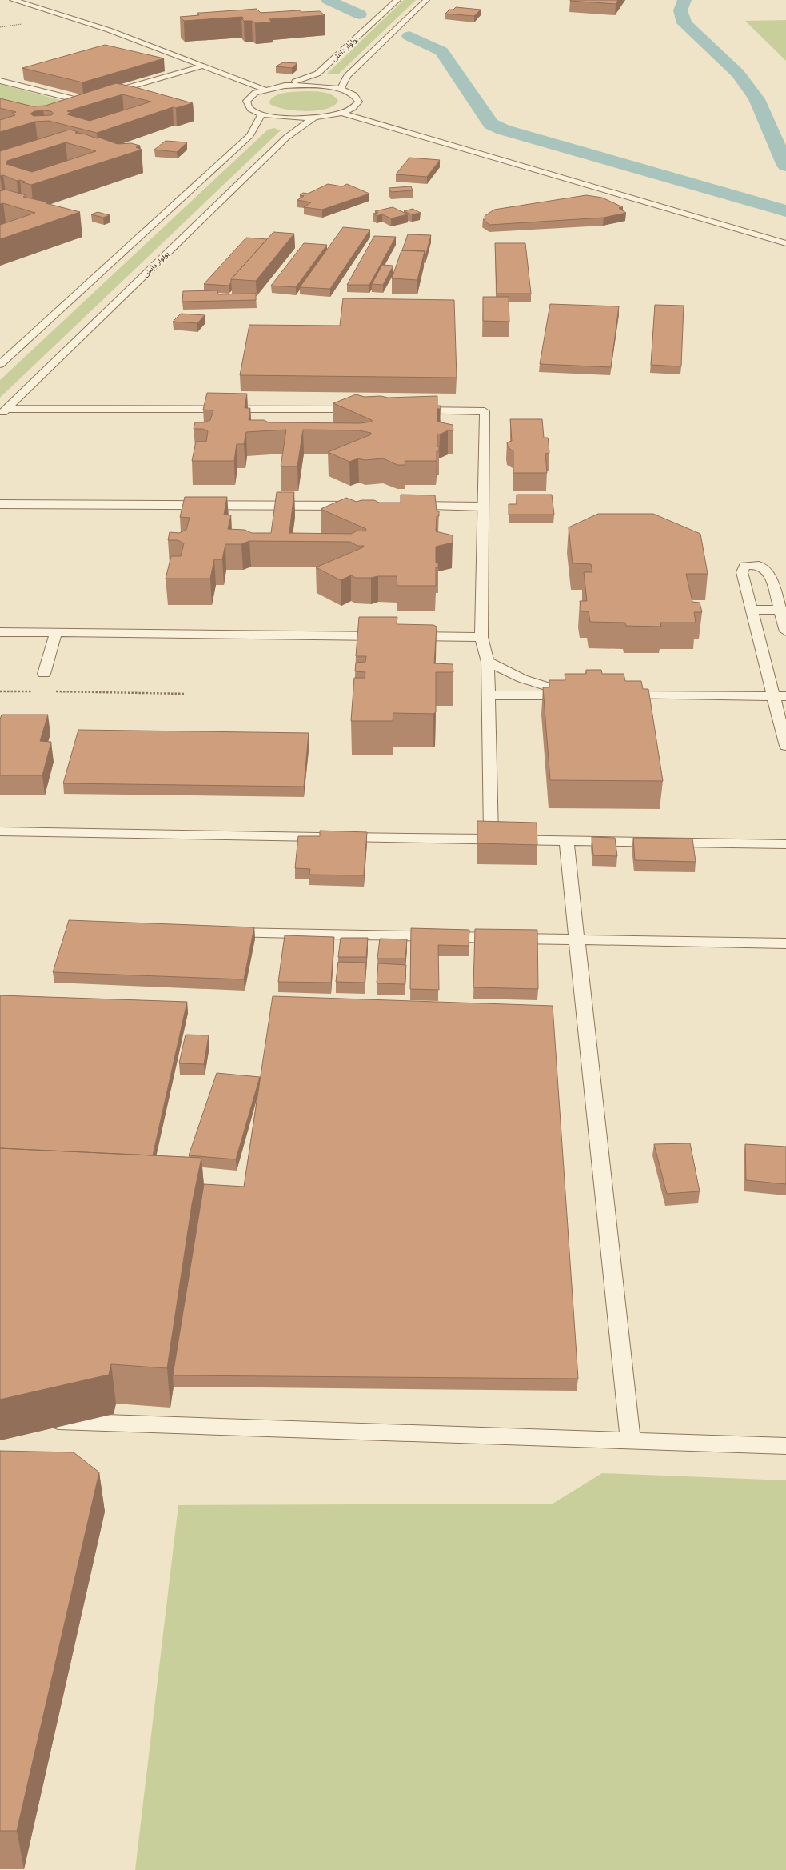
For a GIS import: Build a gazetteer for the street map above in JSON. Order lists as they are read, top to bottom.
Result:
{
  "streets": {
    "lane": ["بولوار دانش"]
  }
}
